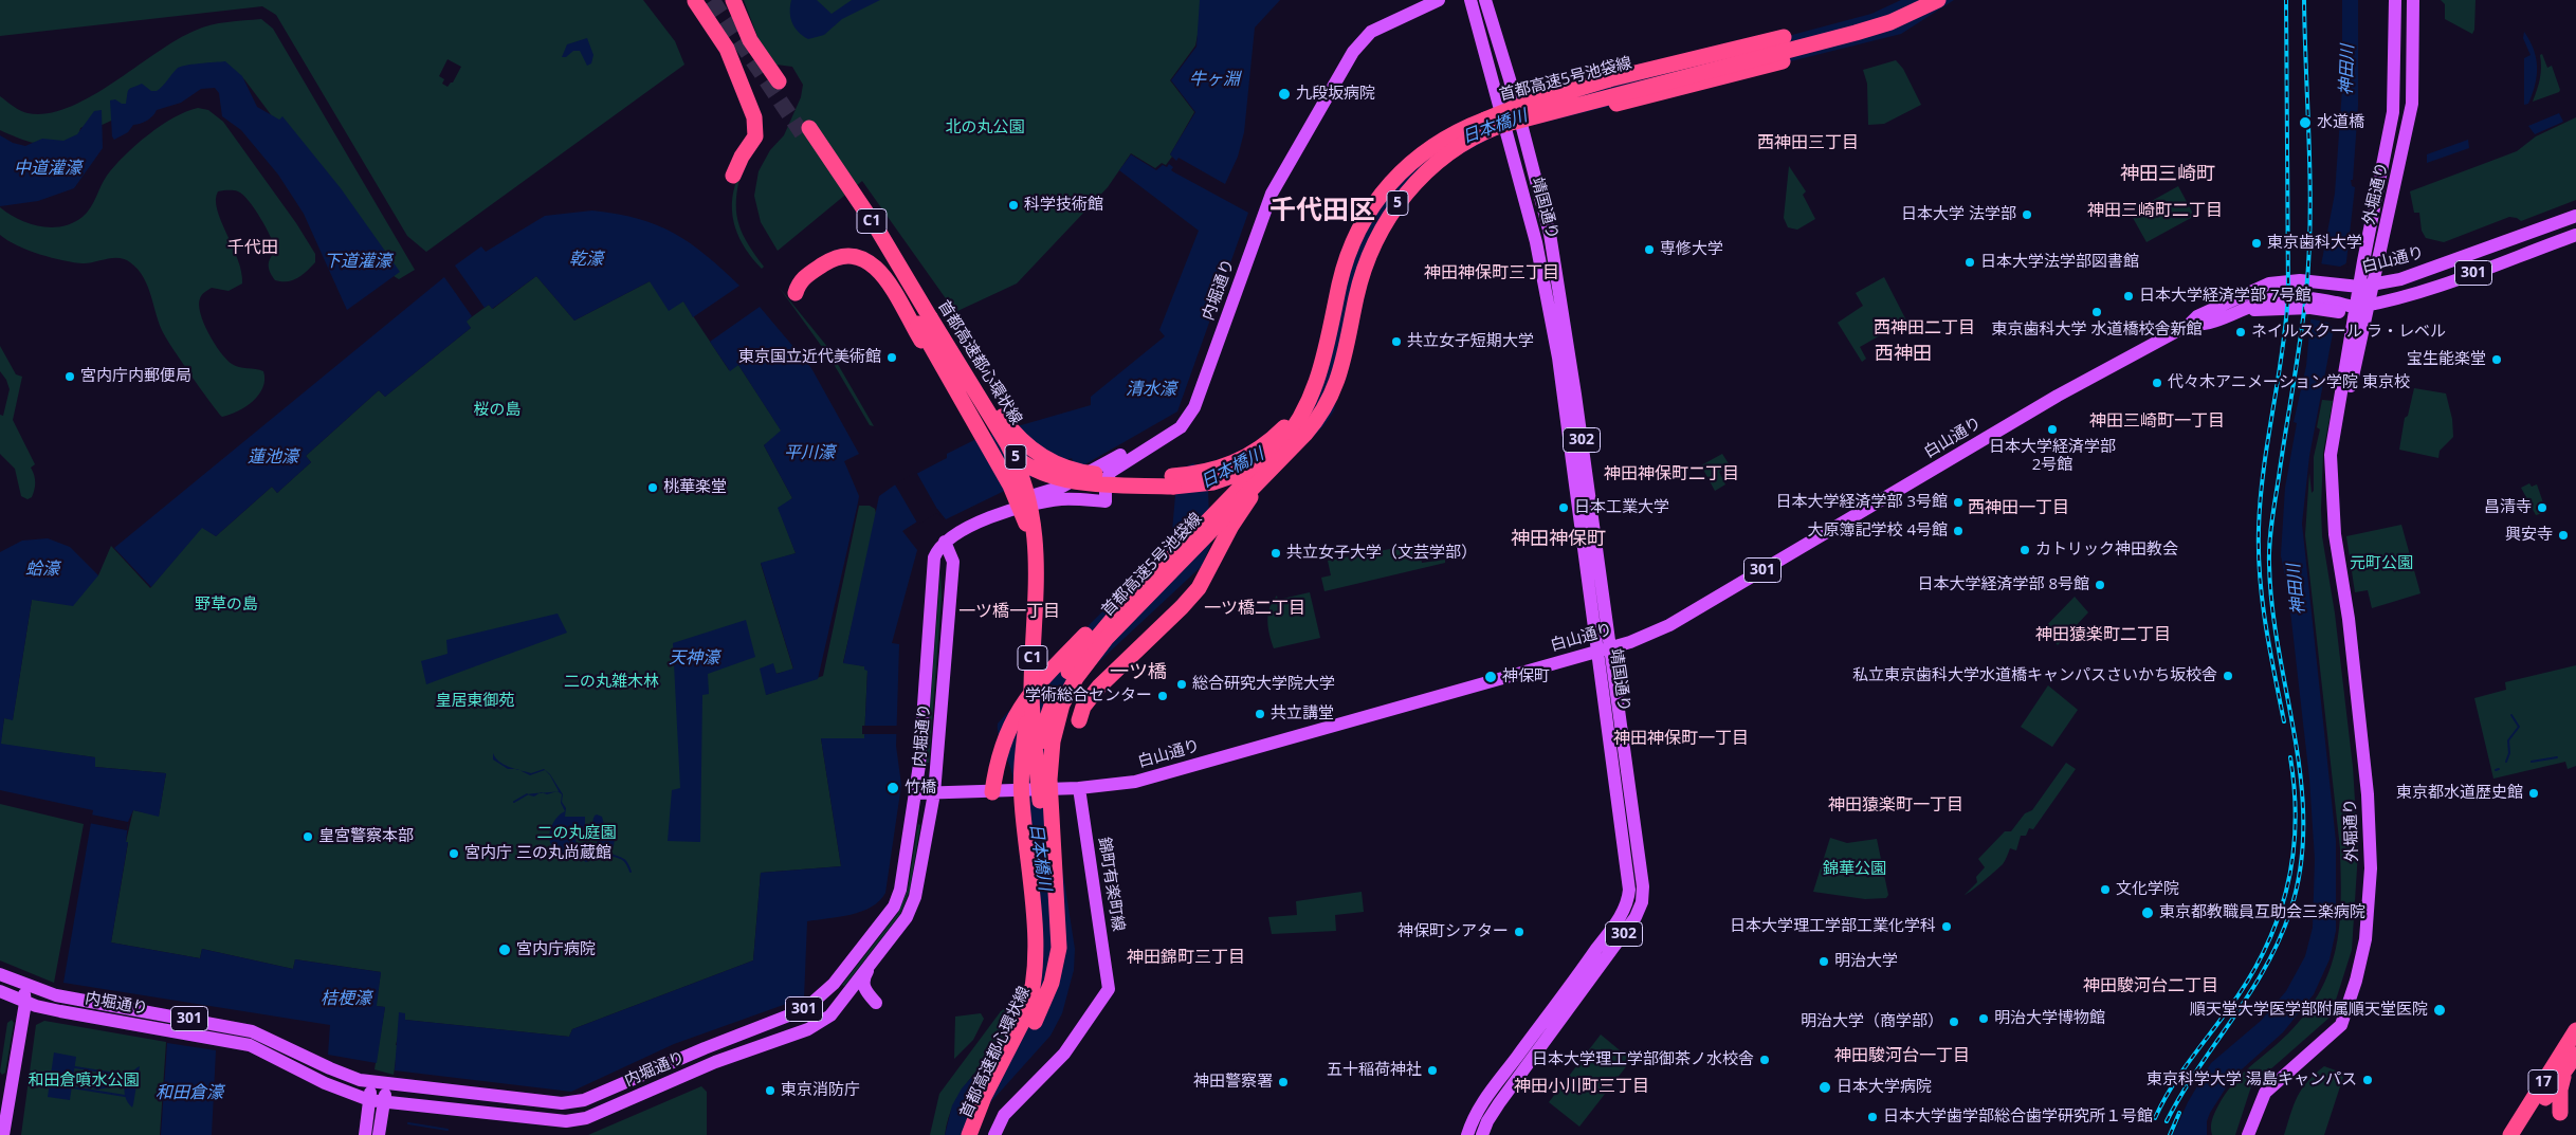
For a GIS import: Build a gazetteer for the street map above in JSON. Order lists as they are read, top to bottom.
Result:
{
  "streets": {
    "highway": [
      "首都高速5号池袋線",
      "5",
      "C1",
      "首都高速都心環状線",
      "17"
    ],
    "main road": [
      "外堀通り",
      "靖国通り",
      "白山通り",
      "301",
      "内堀通り",
      "302",
      "錦町有楽町線"
    ]
  },
  "crossings": [
    ["首都高速5号池袋線", "靖国通り"],
    ["首都高速5号池袋線", "C1"],
    ["首都高速5号池袋線", "首都高速都心環状線"],
    ["外堀通り", "白山通り"],
    ["外堀通り", "301"],
    ["靖国通り", "白山通り"],
    ["白山通り", "301"],
    ["白山通り", "内堀通り"],
    ["白山通り", "錦町有楽町線"],
    ["301", "内堀通り"]
  ],
  "districts": [
    "西神田三丁目",
    "神田三崎町",
    "神田三崎町二丁目",
    "千代田区",
    "千代田",
    "神田神保町三丁目",
    "西神田二丁目",
    "西神田",
    "神田三崎町一丁目",
    "神田神保町二丁目",
    "西神田一丁目",
    "神田神保町",
    "一ツ橋二丁目",
    "一ツ橋一丁目",
    "神田猿楽町二丁目",
    "一ツ橋",
    "神田神保町一丁目",
    "神田猿楽町一丁目",
    "神田錦町三丁目",
    "神田駿河台二丁目",
    "神田駿河台一丁目",
    "神田小川町三丁目"
  ],
  "water": [
    "神田川",
    "牛ヶ淵",
    "日本橋川",
    "中道灌濠",
    "乾濠",
    "下道灌濠",
    "清水濠",
    "平川濠",
    "蓮池濠",
    "蛤濠",
    "天神濠",
    "桔梗濠",
    "和田倉濠"
  ],
  "parks": [
    "北の丸公園",
    "桜の島",
    "元町公園",
    "野草の島",
    "二の丸雑木林",
    "皇居東御苑",
    "二の丸庭園",
    "錦華公園",
    "和田倉噴水公園"
  ],
  "places": [
    "九段坂病院",
    "水道橋",
    "科学技術館",
    "日本大学 法学部",
    "東京歯科大学",
    "専修大学",
    "日本大学法学部図書館",
    "日本大学経済学部 7号館",
    "東京歯科大学 水道橋校舎新館",
    "ネイルスクール ラ・レベル",
    "共立女子短期大学",
    "東京国立近代美術館",
    "宝生能楽堂",
    "宮内庁内郵便局",
    "代々木アニメーション学院 東京校",
    "日本大学経済学部 2号館",
    "桃華楽堂",
    "日本大学経済学部 3号館",
    "日本工業大学",
    "昌清寺",
    "大原簿記学校 4号館",
    "興安寺",
    "カトリック神田教会",
    "共立女子大学（文芸学部）",
    "日本大学経済学部 8号館",
    "私立東京歯科大学水道橋キャンパスさいかち坂校舎",
    "神保町",
    "総合研究大学院大学",
    "学術総合センター",
    "共立講堂",
    "竹橋",
    "東京都水道歴史館",
    "皇宮警察本部",
    "宮内庁 三の丸尚蔵館",
    "文化学院",
    "東京都教職員互助会三楽病院",
    "日本大学理工学部工業化学科",
    "神保町シアター",
    "宮内庁病院",
    "明治大学",
    "順天堂大学医学部附属順天堂医院",
    "明治大学博物館",
    "明治大学（商学部）",
    "日本大学理工学部御茶ノ水校舎",
    "五十稲荷神社",
    "東京科学大学 湯島キャンパス",
    "神田警察署",
    "日本大学病院",
    "東京消防庁",
    "日本大学歯学部総合歯学研究所１号館"
  ]
}
